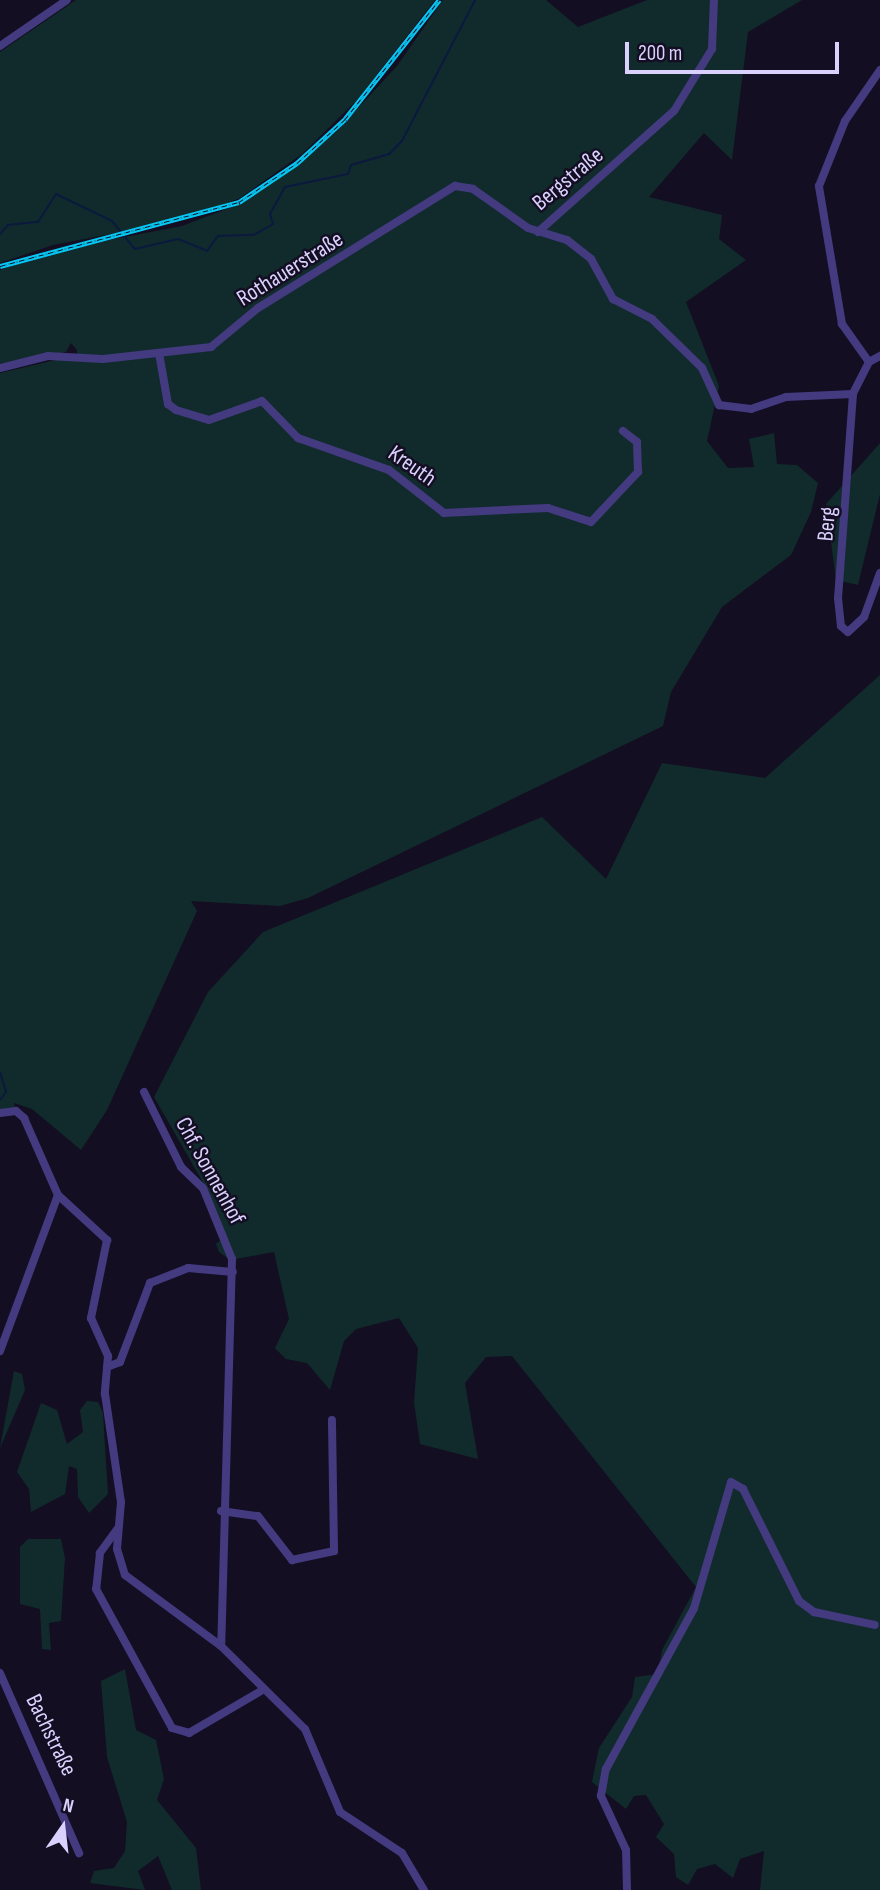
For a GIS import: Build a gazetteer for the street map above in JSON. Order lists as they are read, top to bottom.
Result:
{
  "streets": {
    "street": [
      "Bergstraße",
      "Rothauerstraße",
      "Kreuth",
      "Berg",
      "Chf. Sonnenhof",
      "Bachstraße"
    ]
  },
  "crossings": [
    ["Bergstraße", "Rothauerstraße"],
    ["Bergstraße", "Berg"],
    ["Rothauerstraße", "Kreuth"]
  ],
  "scale_bar": "200 m",
  "north": "top"
}
